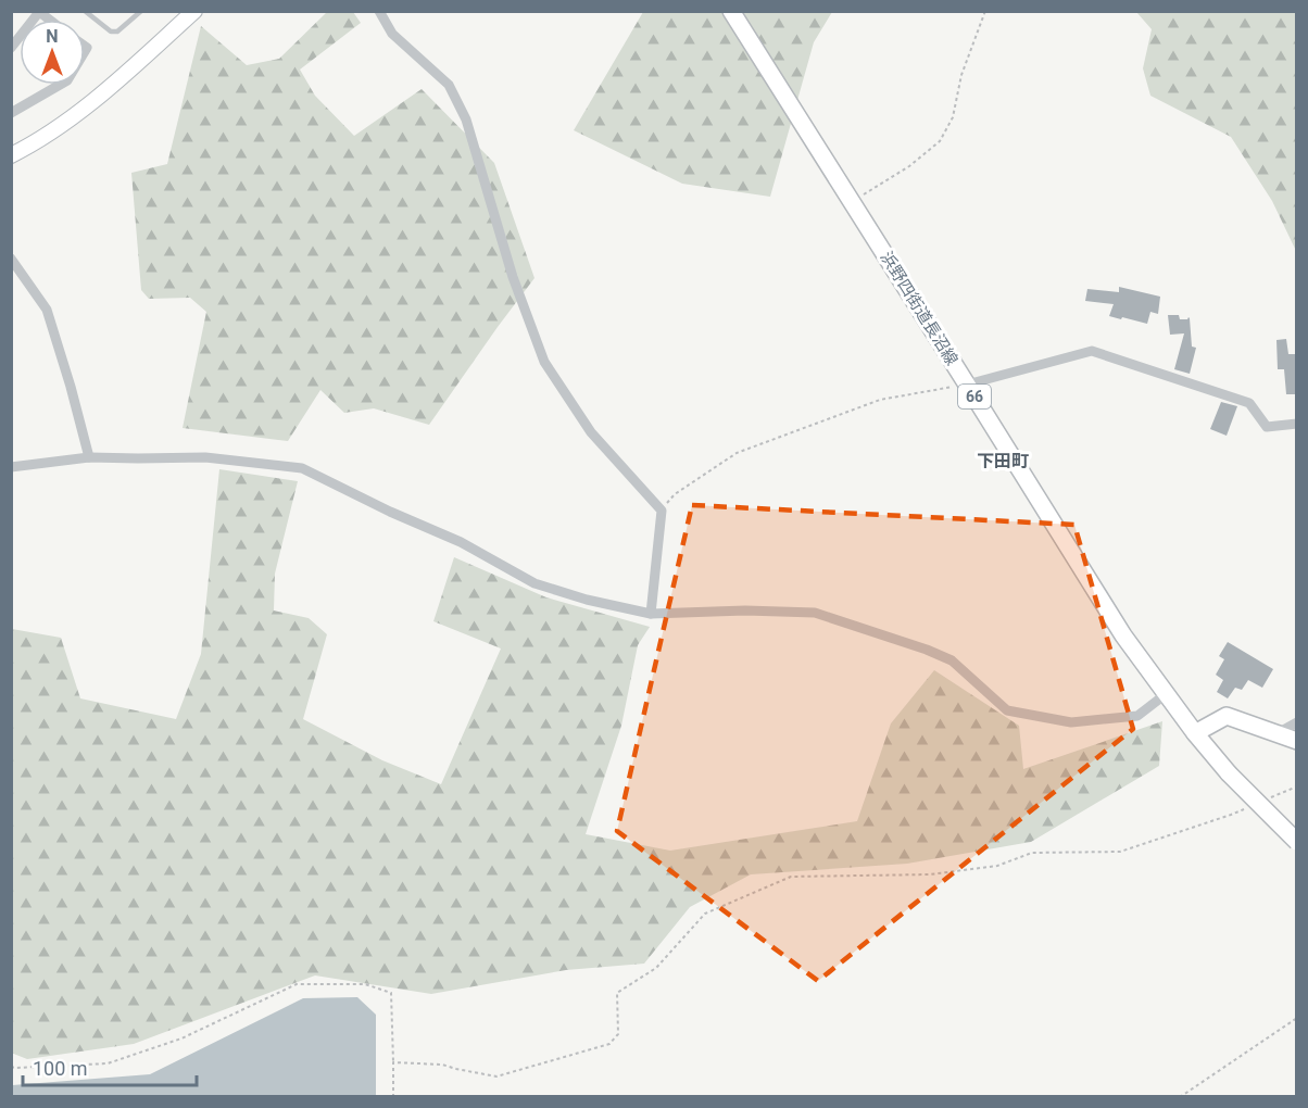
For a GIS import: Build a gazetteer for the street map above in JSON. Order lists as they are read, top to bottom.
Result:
{
  "streets": {
    "main road": ["浜野四街道長沼線", "66"]
  },
  "districts": ["下田町"],
  "scale_bar": "100 m",
  "north": "top"
}
